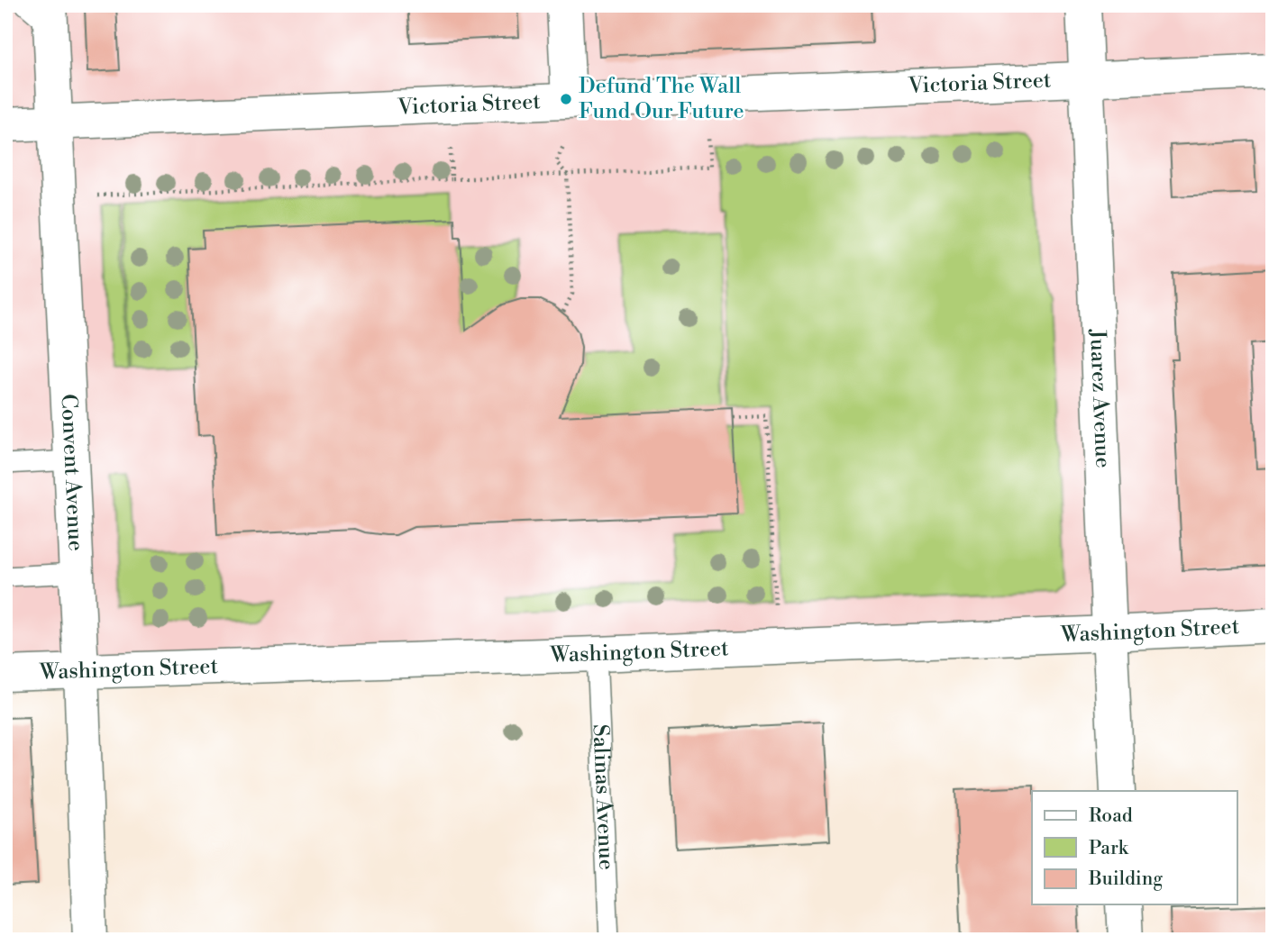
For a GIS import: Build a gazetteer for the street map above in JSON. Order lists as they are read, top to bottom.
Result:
{
  "streets": {
    "main road": [
      "Victoria Street",
      "Juarez Avenue",
      "Convent Avenue",
      "Washington Street"
    ],
    "lane": ["Salinas Avenue"]
  },
  "crossings": [
    ["Victoria Street", "Juarez Avenue"],
    ["Victoria Street", "Convent Avenue"],
    ["Juarez Avenue", "Washington Street"],
    ["Convent Avenue", "Washington Street"],
    ["Washington Street", "Salinas Avenue"]
  ],
  "places": ["Defund The Wall Fund Our Future"],
  "legend": ["Road", "Park", "Building"]
}
